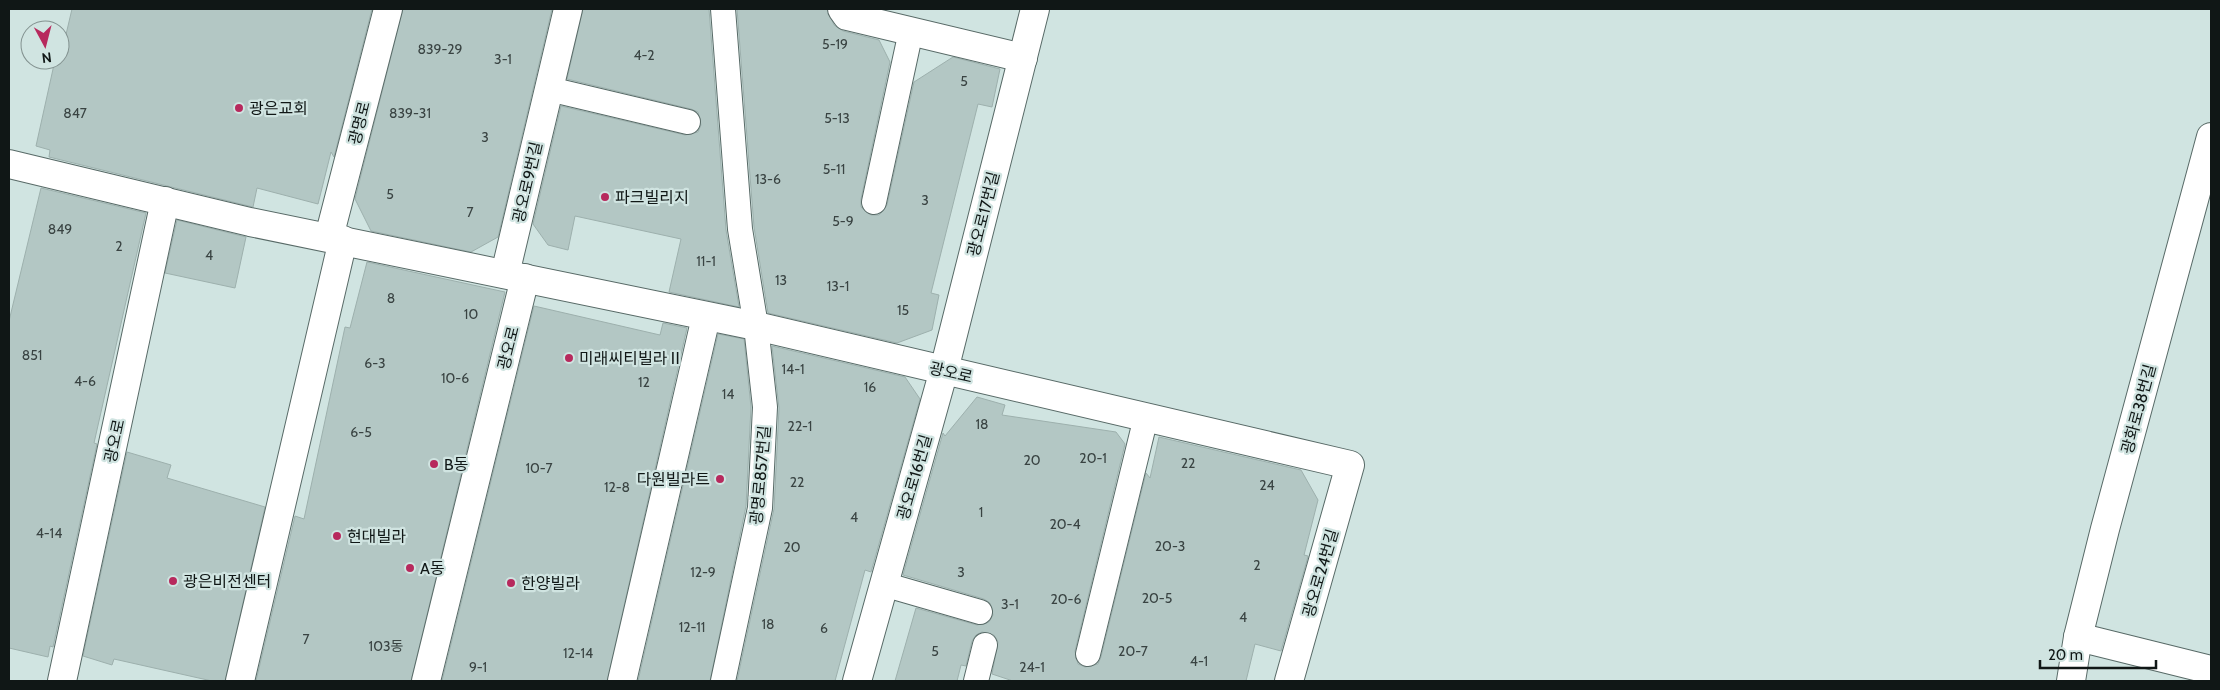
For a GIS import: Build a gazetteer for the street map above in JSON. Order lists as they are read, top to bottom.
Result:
{
  "streets": {
    "street": [
      "광명로",
      "광오로9번길",
      "광오로17번길",
      "광오로",
      "광화로38번길",
      "광오로16번길",
      "광오로24번길"
    ],
    "lane": ["광명로857번길"]
  },
  "crossings": [
    ["광명로", "광오로"],
    ["광오로9번길", "광오로"],
    ["광오로17번길", "광오로"],
    ["광오로17번길", "광오로16번길"],
    ["광오로", "광명로857번길"],
    ["광오로", "광오로16번길"],
    ["광오로", "광오로24번길"]
  ],
  "places": [
    "광은교회",
    "파크빌리지",
    "미래씨티빌라Ⅱ",
    "B동",
    "다원빌라트",
    "현대빌라",
    "A동",
    "광은비전센터",
    "한양빌라"
  ],
  "house_numbers": [
    "5-19",
    "839-29",
    "4-2",
    "3-1",
    "5",
    "847",
    "839-31",
    "5-13",
    "3",
    "5-11",
    "13-6",
    "5",
    "3",
    "7",
    "5-9",
    "849",
    "2",
    "4",
    "11-1",
    "13",
    "13-1",
    "8",
    "15",
    "10",
    "851",
    "6-3",
    "14-1",
    "10-6",
    "4-6",
    "12",
    "16",
    "14",
    "18",
    "22-1",
    "6-5",
    "20-1",
    "20",
    "22",
    "10-7",
    "22",
    "24",
    "12-8",
    "1",
    "4",
    "20-4",
    "4-14",
    "20-3",
    "20",
    "2",
    "12-9",
    "3",
    "20-5",
    "20-6",
    "3-1",
    "4",
    "18",
    "12-11",
    "6",
    "7",
    "103동",
    "5",
    "20-7",
    "12-14",
    "4-1",
    "9-1",
    "24-1"
  ],
  "scale_bar": "20 m",
  "north": "bottom"
}
